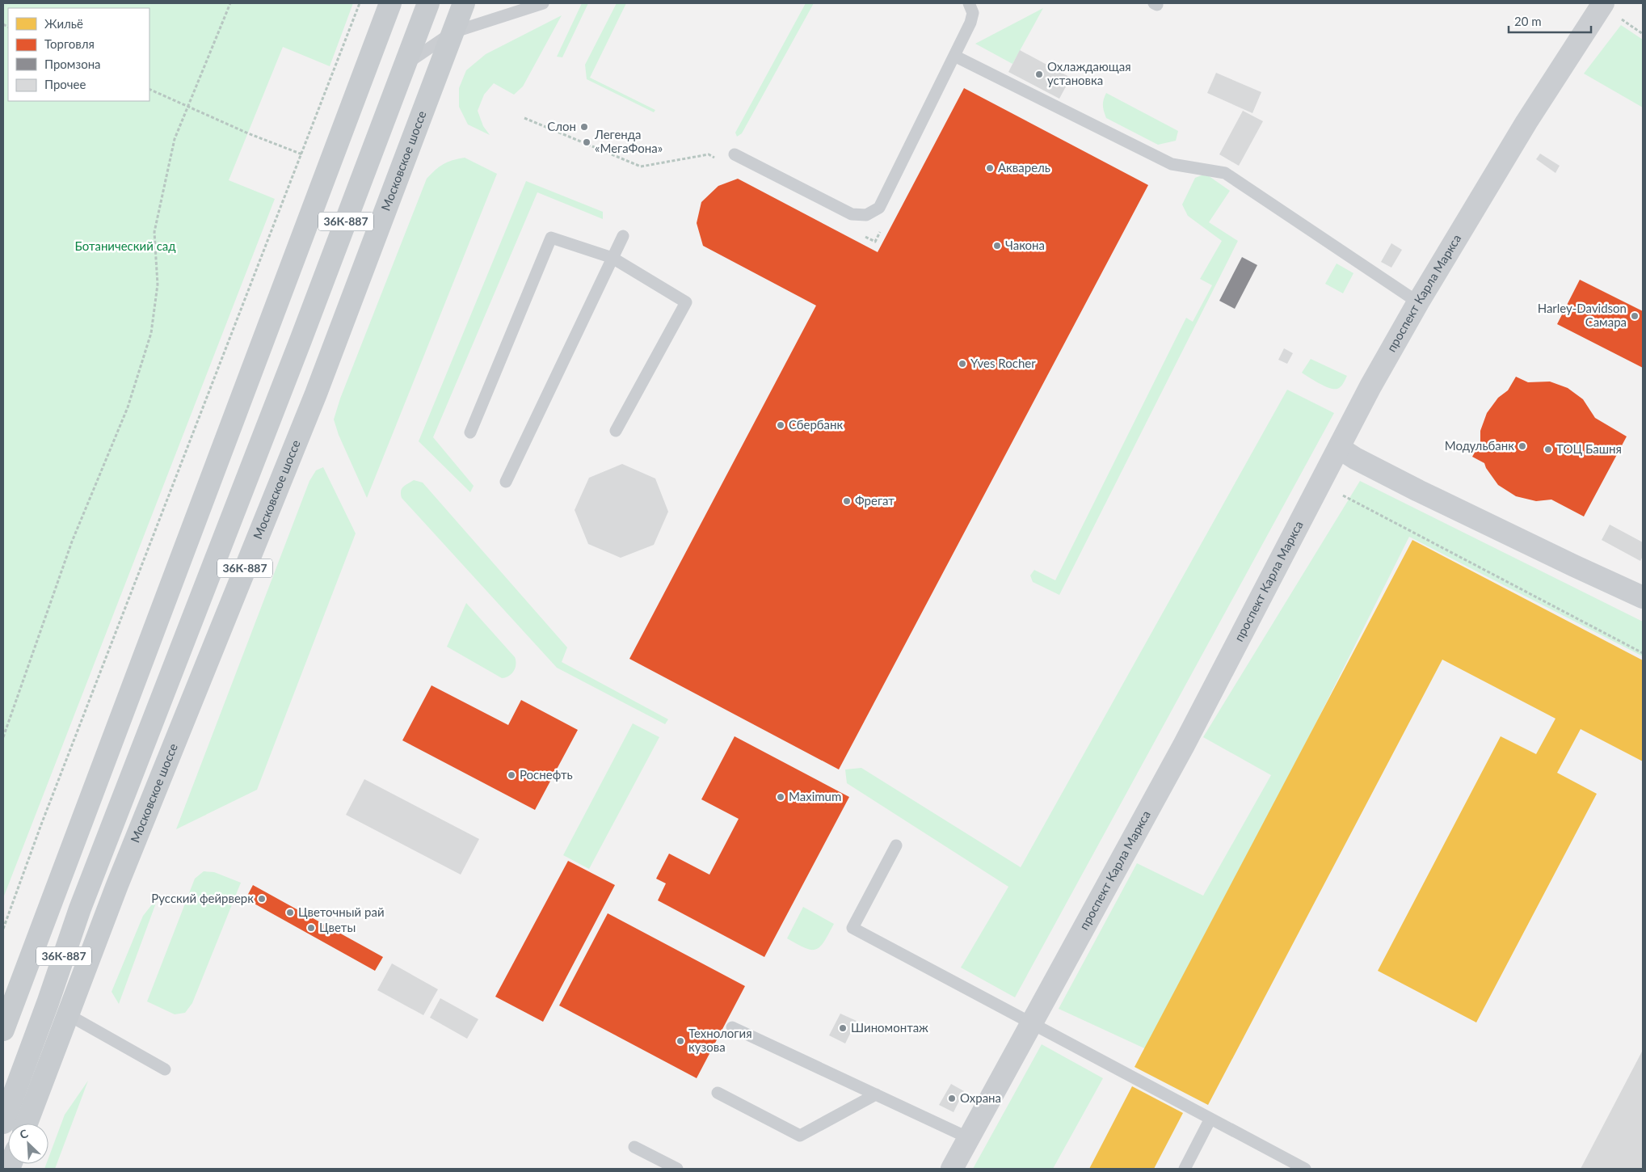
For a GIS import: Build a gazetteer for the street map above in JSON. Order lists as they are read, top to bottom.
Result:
{
  "streets": {
    "main road": ["Московское шоссе", "36К-887"],
    "street": ["проспект Карла Маркса"]
  },
  "parks": ["Ботанический сад"],
  "places": [
    "Охлаждающая установка",
    "Слон",
    "Легенда «МегаФона»",
    "Акварель",
    "Чакона",
    "Harley-Davidson Самара",
    "Yves Rocher",
    "Сбербанк",
    "Модульбанк",
    "ТОЦ Башня",
    "Фрегат",
    "Роснефть",
    "Maximum",
    "Русский фейрверк",
    "Цветочный рай",
    "Цветы",
    "Шиномонтаж",
    "Технология кузова",
    "Охрана"
  ],
  "legend": [
    "Жильё",
    "Торговля",
    "Промзона",
    "Прочее"
  ],
  "scale_bar": "20 m",
  "north": "top left"
}
